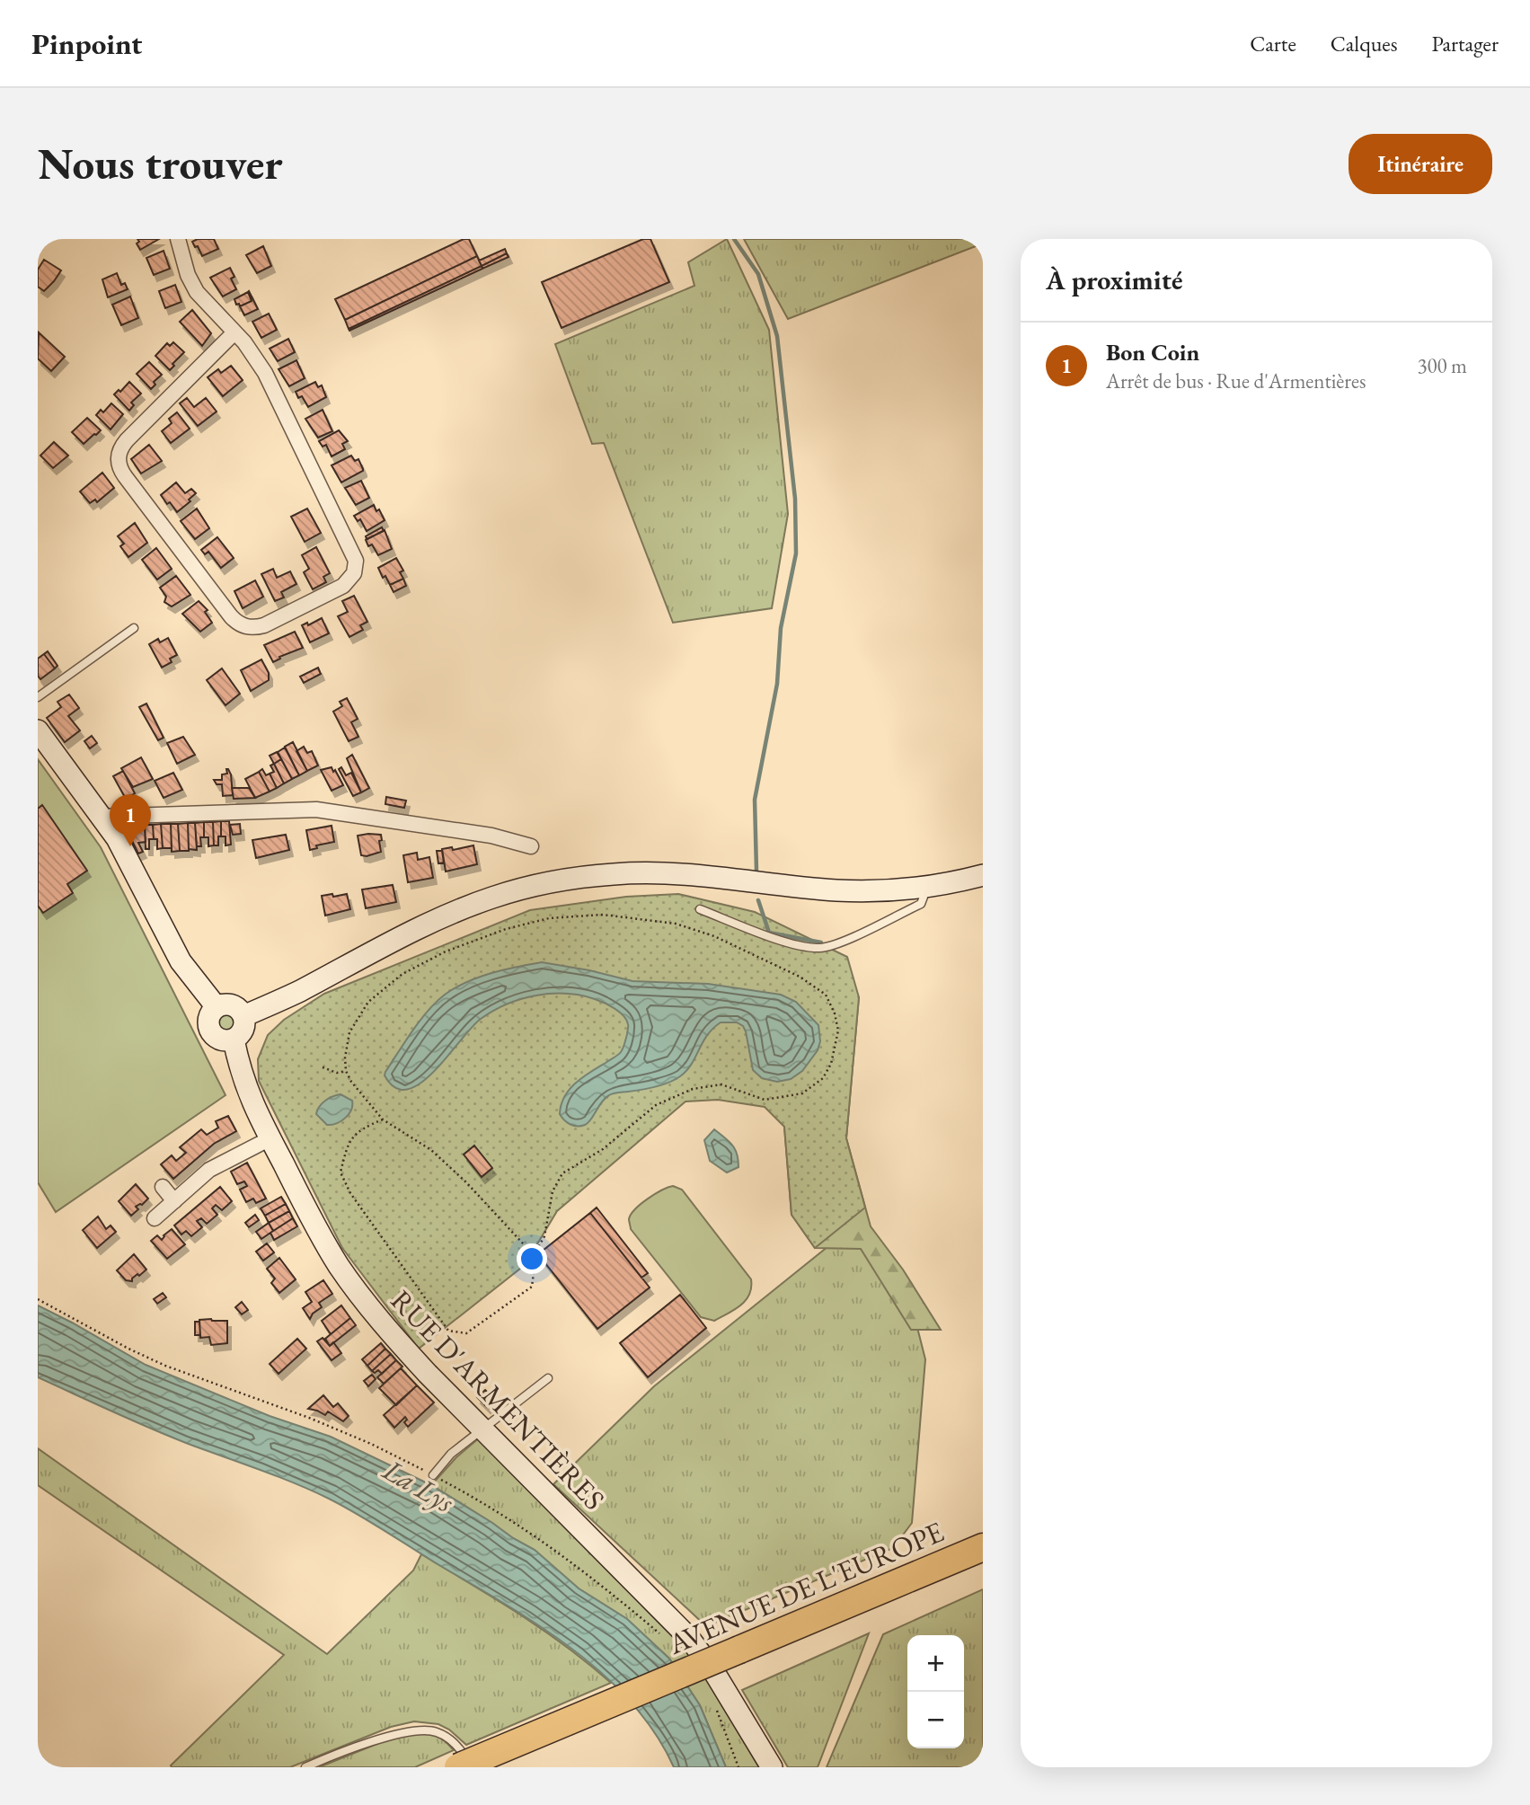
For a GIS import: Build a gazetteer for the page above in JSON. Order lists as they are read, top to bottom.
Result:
{
  "streets": {
    "highway": ["AVENUE DE L'EUROPE"],
    "main road": ["RUE D'ARMENTIÈRES"]
  },
  "water": ["La Lys"],
  "page": {
    "header": "Pinpoint",
    "nav": ["Carte", "Calques", "Partager"],
    "buttons": "Itinéraire",
    "title": "Nous trouver",
    "heading": "À proximité",
    "list": [
      {
        "mark": "1",
        "name": "Bon Coin",
        "note": "Arrêt de bus · Rue d'Armentières",
        "value": "300 m"
      }
    ],
    "pins": "1",
    "map_buttons": ["+", "−"]
  }
}
